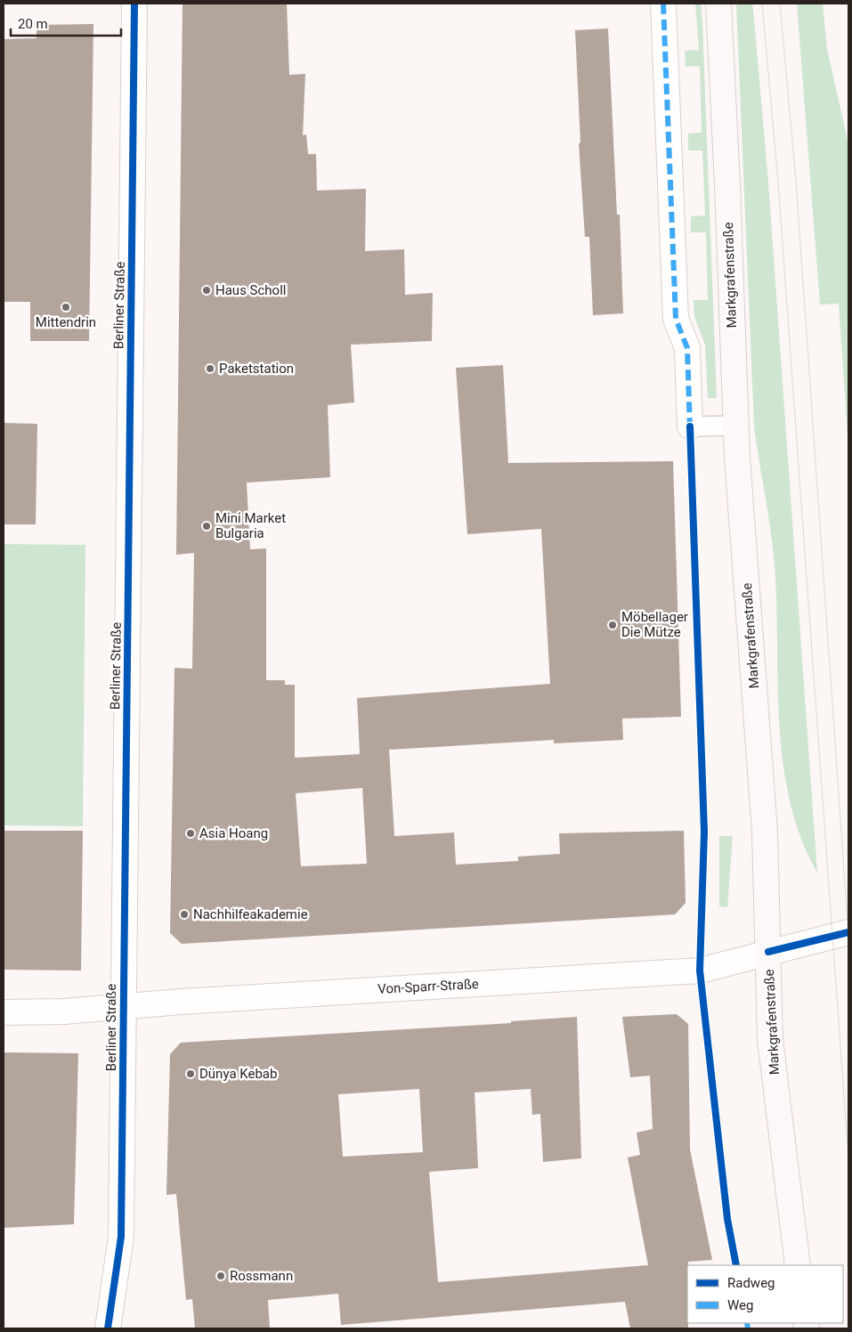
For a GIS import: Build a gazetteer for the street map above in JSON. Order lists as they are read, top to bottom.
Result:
{
  "streets": {
    "main road": ["Markgrafenstraße"],
    "street": ["Berliner Straße", "Von-Sparr-Straße"]
  },
  "crossings": [
    ["Markgrafenstraße", "Von-Sparr-Straße"],
    ["Berliner Straße", "Von-Sparr-Straße"]
  ],
  "places": [
    "Haus Scholl",
    "Mittendrin",
    "Paketstation",
    "Mini Market Bulgaria",
    "Möbellager Die Mütze",
    "Asia Hoang",
    "Nachhilfeakademie",
    "Dünya Kebab",
    "Rossmann"
  ],
  "legend": ["Radweg", "Weg"],
  "scale_bar": "20 m"
}
